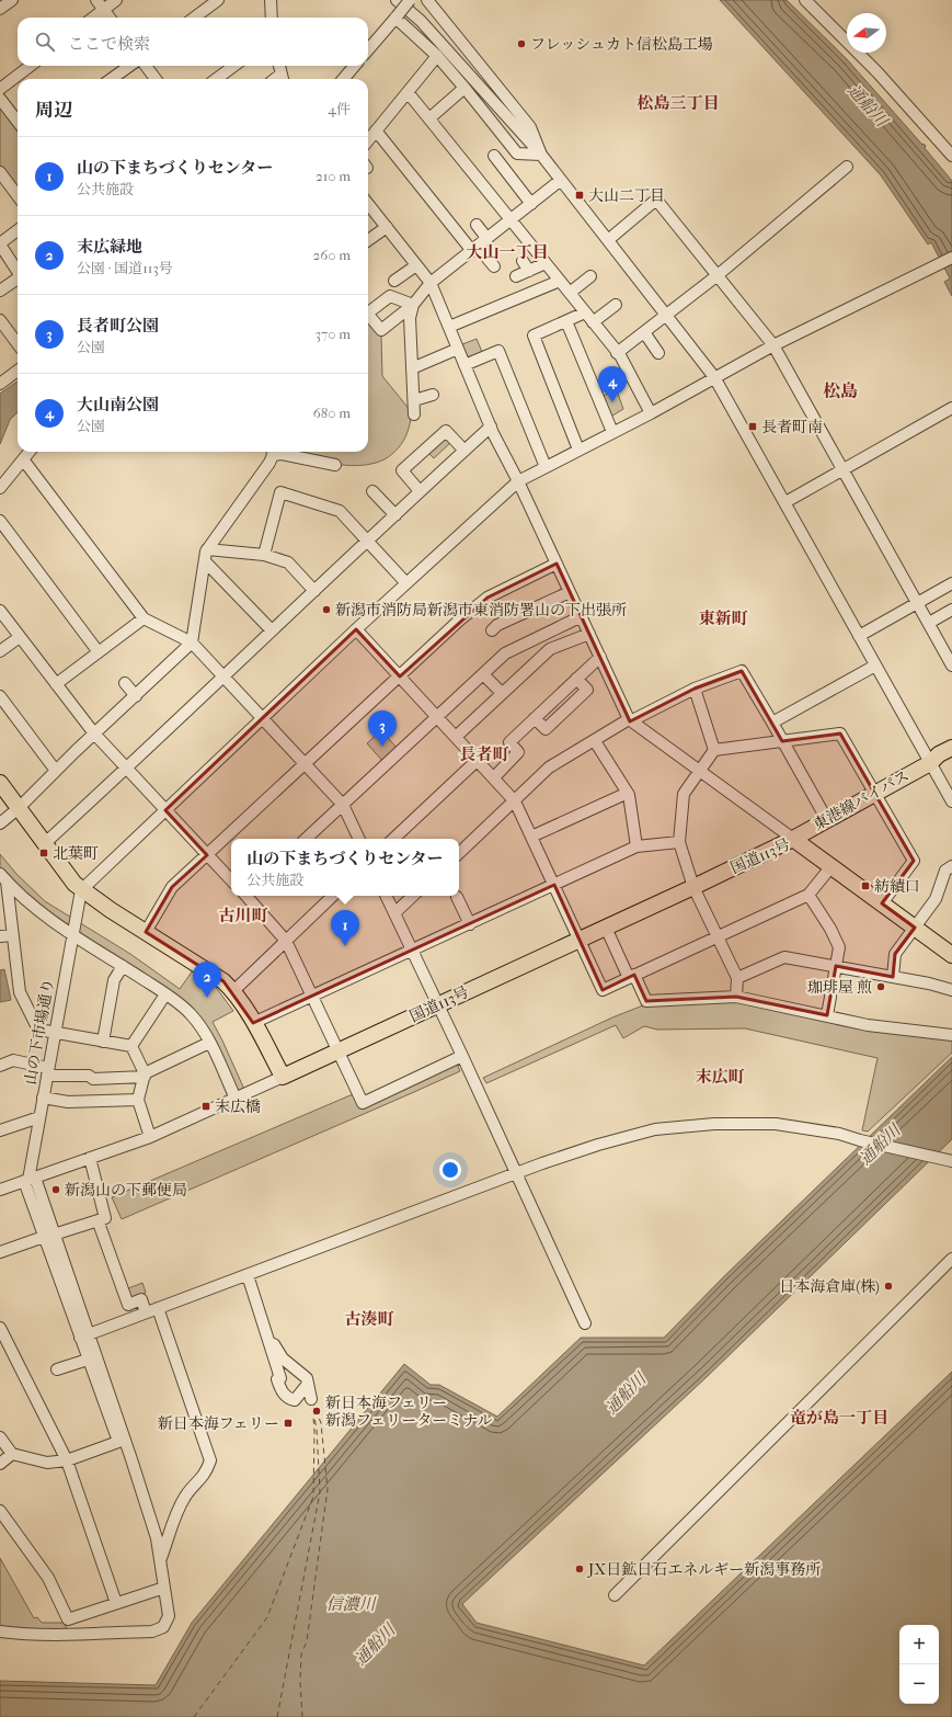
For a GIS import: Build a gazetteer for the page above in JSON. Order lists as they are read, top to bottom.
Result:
{
  "streets": {
    "highway": ["東港線バイパス", "国道113号"],
    "street": ["山の下市場通り"]
  },
  "crossings": [
    ["東港線バイパス", "国道113号"]
  ],
  "districts": [
    "松島三丁目",
    "大山一丁目",
    "松島",
    "東新町",
    "長者町",
    "古川町",
    "末広町",
    "古湊町",
    "竜が島一丁目"
  ],
  "water": ["通船川", "信濃川"],
  "places": {
    "other": [
      "フレッシュカト信松島工場",
      "新潟市消防局新潟市東消防署山の下出張所",
      "珈琲屋 煎",
      "新潟山の下郵便局",
      "日本海倉庫(株)",
      "新日本海フェリー 新潟フェリーターミナル",
      "JX日鉱日石エネルギー新潟事務所"
    ],
    "transit": [
      "大山二丁目",
      "長者町南",
      "北葉町",
      "紡績口",
      "末広橋",
      "新日本海フェリー"
    ]
  },
  "north": "left",
  "page": {
    "search": "ここで検索",
    "heading": ["周辺", "4件"],
    "list": [
      {
        "mark": "1",
        "name": "山の下まちづくりセンター",
        "note": "公共施設",
        "value": "210 m"
      },
      {
        "mark": "2",
        "name": "末広緑地",
        "note": "公園 · 国道113号",
        "value": "260 m"
      },
      {
        "mark": "3",
        "name": "長者町公園",
        "note": "公園",
        "value": "370 m"
      },
      {
        "mark": "4",
        "name": "大山南公園",
        "note": "公園",
        "value": "680 m"
      }
    ],
    "pins": [
      "4",
      "3",
      "1",
      "2"
    ],
    "popup": ["山の下まちづくりセンター", "公共施設"],
    "map_buttons": ["+", "−"]
  }
}
